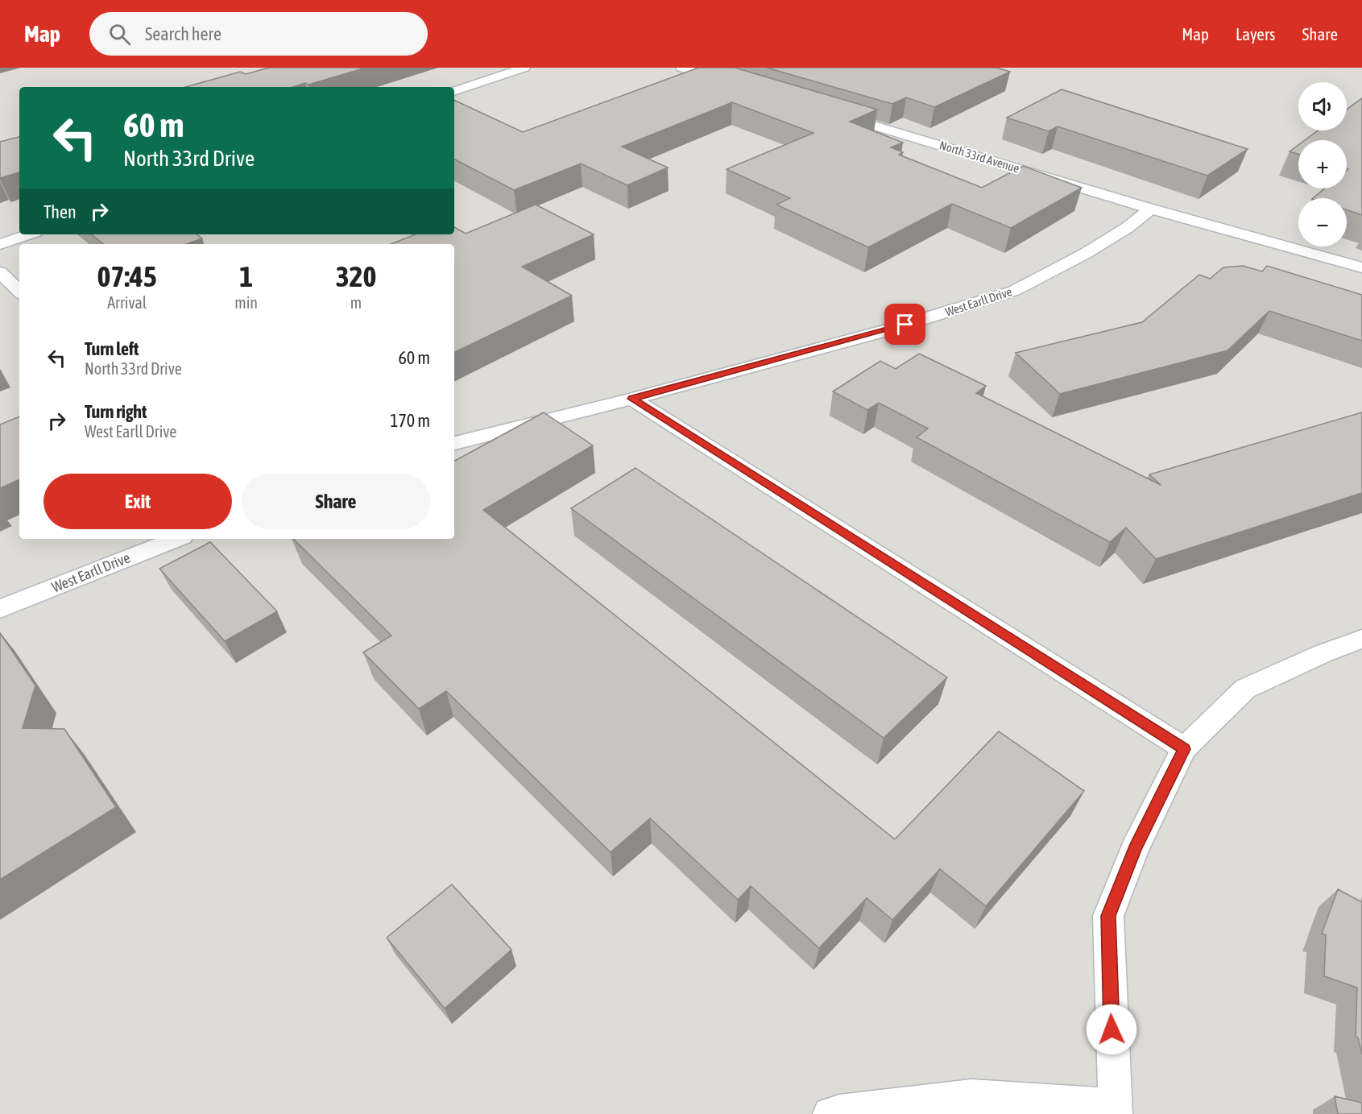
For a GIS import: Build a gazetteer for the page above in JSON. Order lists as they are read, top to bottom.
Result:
{
  "streets": {
    "street": ["North 33rd Avenue", "West Earll Drive"]
  },
  "crossings": [
    ["North 33rd Avenue", "West Earll Drive"]
  ],
  "page": {
    "header": "Map",
    "search": "Search here",
    "nav": ["Map", "Layers", "Share"],
    "map_buttons": ["+", "−"],
    "turn": ["60 m", "North 33rd Drive"],
    "then": "Then",
    "eta": [
      "07:45",
      "Arrival",
      "1",
      "min",
      "320",
      "m"
    ],
    "list": [
      {
        "name": "Turn left",
        "note": "North 33rd Drive",
        "value": "60 m"
      },
      {
        "name": "Turn right",
        "note": "West Earll Drive",
        "value": "170 m"
      }
    ],
    "buttons": ["Exit", "Share"]
  }
}
